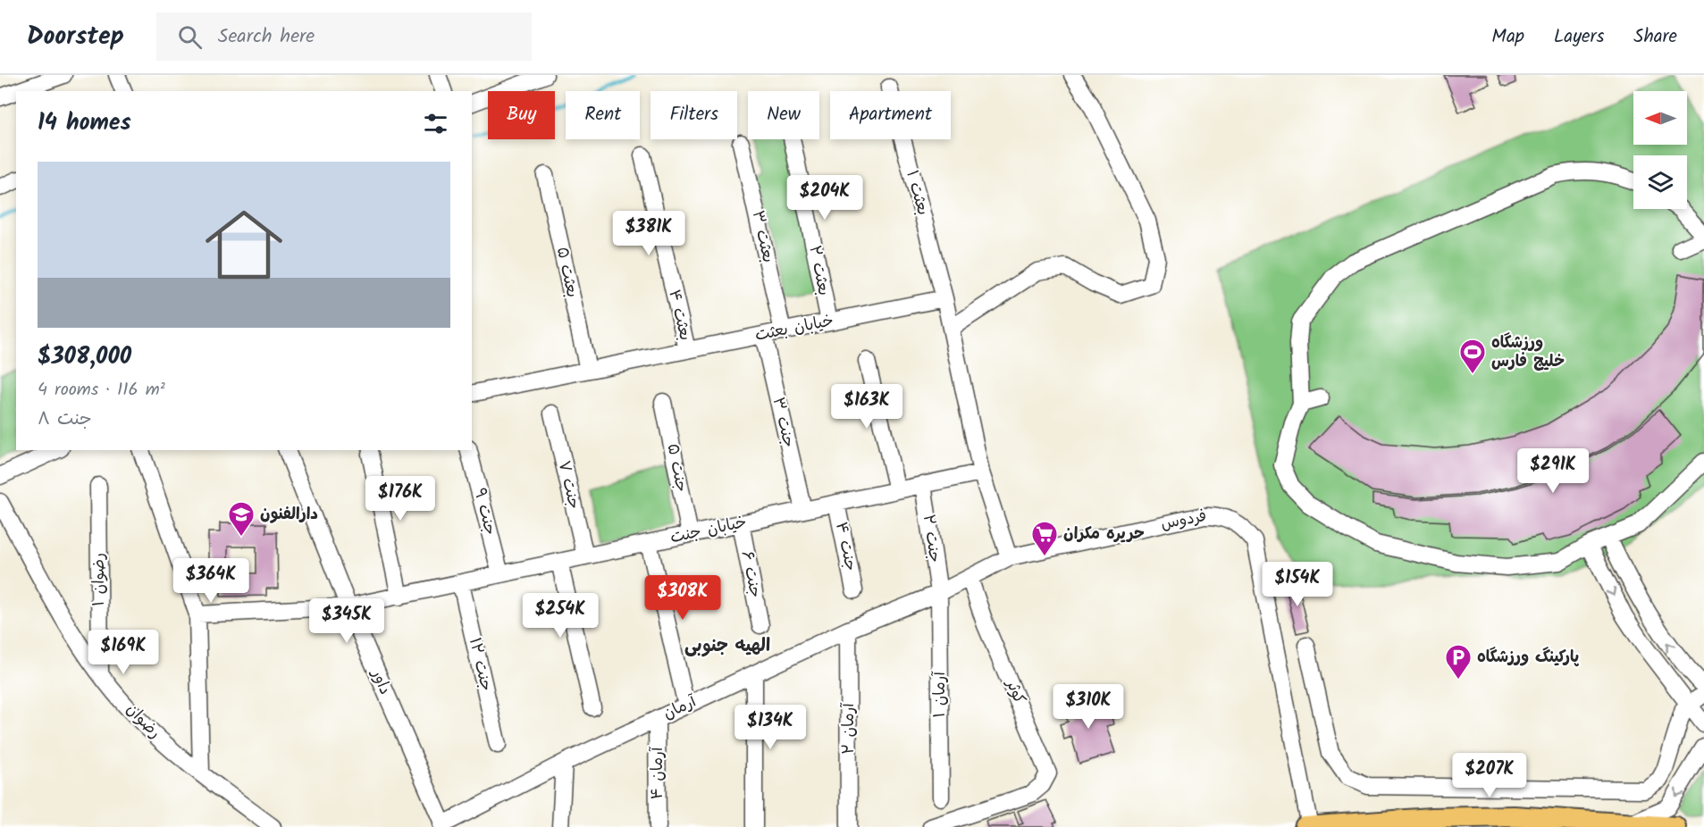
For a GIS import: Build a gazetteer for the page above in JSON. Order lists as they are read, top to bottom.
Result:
{
  "streets": {
    "street": [
      "بعثت ۱",
      "بعثت ۳",
      "بعثت ۲",
      "بعثت ۵",
      "بعثت ۴",
      "خیابان بعثت",
      "جنت ۳",
      "جنت ۵",
      "جنت ۷",
      "جنت ۹",
      "فردوس",
      "خیابان جنت",
      "جنت ۲",
      "جنت ۴",
      "جنت ۶",
      "رضوان ۱",
      "جنت ۱۲",
      "داور",
      "کوثر",
      "آرمان ۱",
      "آرمان",
      "رضوان",
      "آرمان ۲",
      "آرمان ۴"
    ]
  },
  "crossings": [
    ["بعثت ۱", "خیابان بعثت"],
    ["بعثت ۳", "خیابان بعثت"],
    ["بعثت ۲", "خیابان بعثت"],
    ["بعثت ۵", "خیابان بعثت"],
    ["بعثت ۴", "خیابان بعثت"],
    ["خیابان بعثت", "جنت ۳"],
    ["جنت ۳", "خیابان جنت"],
    ["جنت ۵", "خیابان جنت"],
    ["جنت ۷", "خیابان جنت"],
    ["جنت ۹", "خیابان جنت"],
    ["فردوس", "آرمان"],
    ["خیابان جنت", "جنت ۲"],
    ["خیابان جنت", "جنت ۴"],
    ["خیابان جنت", "جنت ۶"],
    ["خیابان جنت", "جنت ۱۲"],
    ["خیابان جنت", "داور"],
    ["جنت ۲", "آرمان ۱"],
    ["جنت ۲", "آرمان"],
    ["رضوان ۱", "رضوان"],
    ["داور", "آرمان"],
    ["کوثر", "آرمان"],
    ["آرمان ۱", "آرمان"],
    ["آرمان", "آرمان ۲"],
    ["آرمان", "آرمان ۴"]
  ],
  "districts": ["الهیه جنوبی"],
  "places": {
    "sports": ["ورزشگاه خلیج فارس"],
    "school or university": ["دارالفنون"],
    "supermarket": ["حریره مکران"],
    "parking": ["پارکینگ ورزشگاه"]
  },
  "north": "left",
  "page": {
    "header": "Doorstep",
    "search": "Search here",
    "nav": ["Map", "Layers", "Share"],
    "chip": [
      "Buy",
      "Rent",
      "Filters",
      "New",
      "Apartment"
    ],
    "heading": "14 homes",
    "list": [
      {
        "name": "$308,000",
        "note": "4 rooms · 116 m² · جنت ۸"
      }
    ],
    "price": [
      "$204K",
      "$381K",
      "$163K",
      "$291K",
      "$176K",
      "$364K",
      "$154K",
      "$308K",
      "$254K",
      "$345K",
      "$169K",
      "$310K",
      "$134K",
      "$207K"
    ]
  }
}
